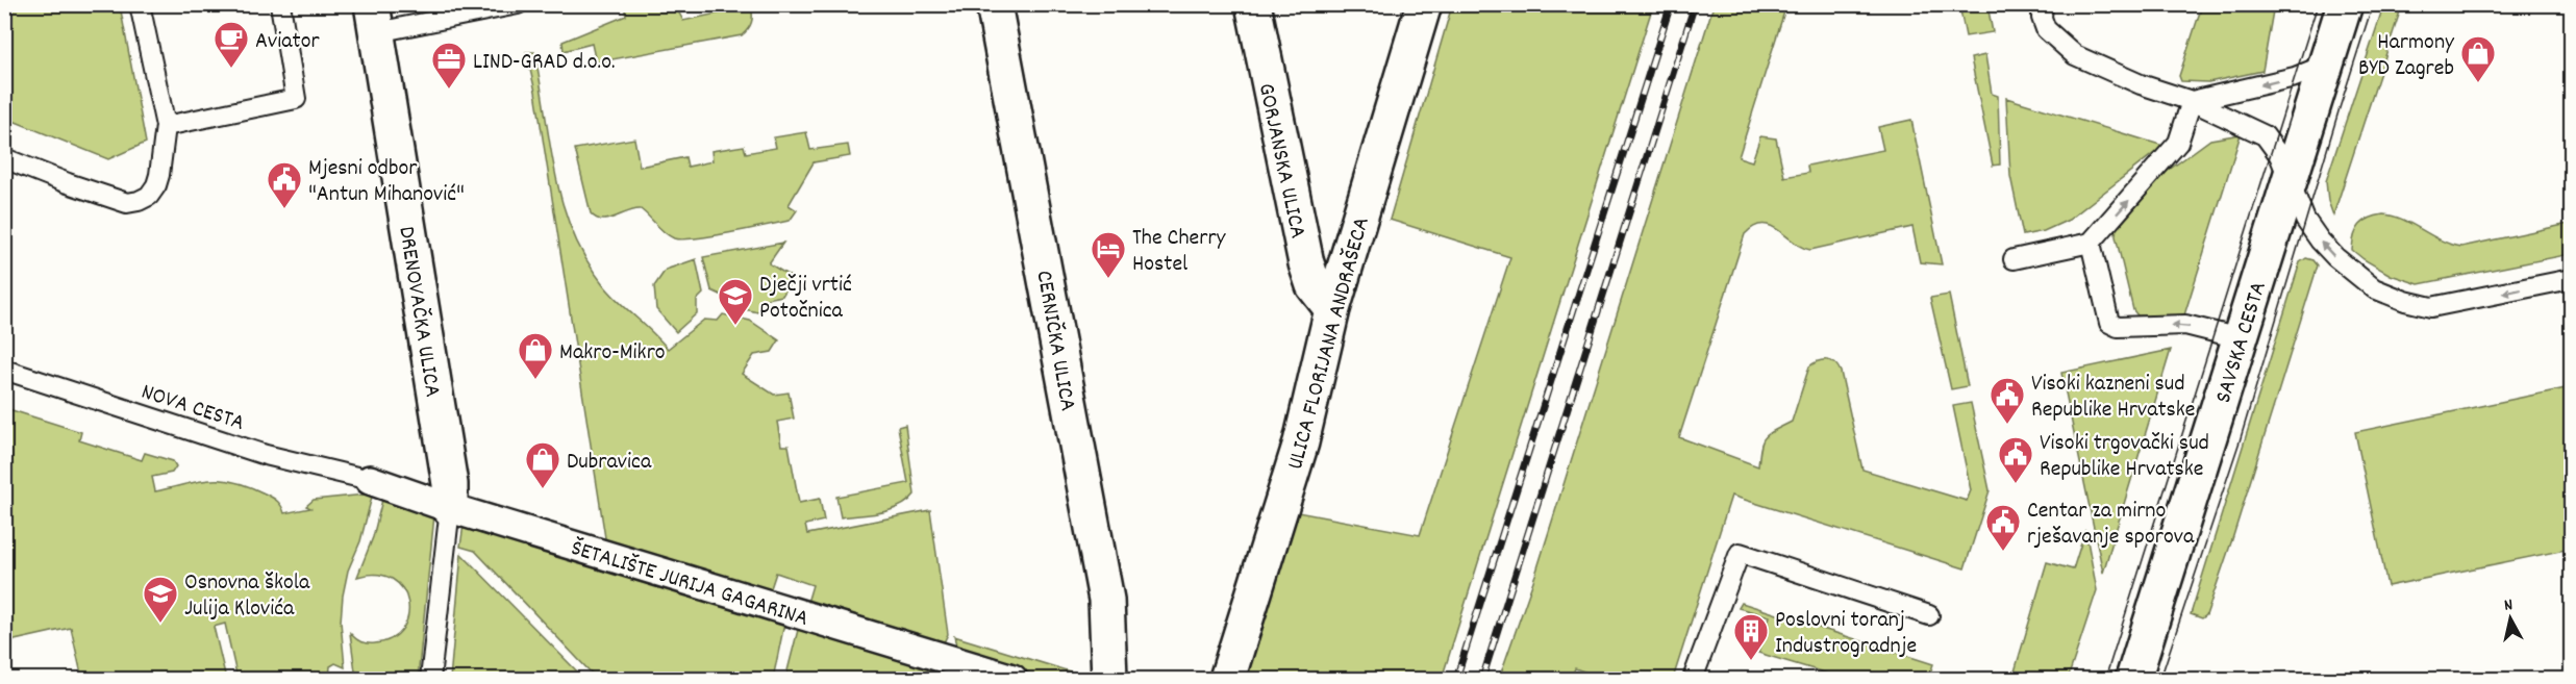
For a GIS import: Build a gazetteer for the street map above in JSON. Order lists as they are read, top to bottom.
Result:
{
  "streets": {
    "street": [
      "GORJANSKA ULICA",
      "DRENOVAČKA ULICA",
      "CERNIČKA ULICA",
      "SAVSKA CESTA",
      "ULICA FLORIJANA ANDRAŠECA",
      "ŠETALIŠTE JURIJA GAGARINA"
    ],
    "lane": ["NOVA CESTA"]
  },
  "crossings": [
    ["GORJANSKA ULICA", "ULICA FLORIJANA ANDRAŠECA"],
    ["DRENOVAČKA ULICA", "ŠETALIŠTE JURIJA GAGARINA"],
    ["NOVA CESTA", "ŠETALIŠTE JURIJA GAGARINA"]
  ],
  "places": {
    "cafe": ["Aviator"],
    "shop": ["Harmony BYD Zagreb", "Makro-Mikro", "Dubravica"],
    "office": ["LIND-GRAD d.o.o."],
    "public building": [
      "Mjesni odbor \"Antun Mihanović\"",
      "Visoki kazneni sud Republike Hrvatske",
      "Visoki trgovački sud Republike Hrvatske",
      "Centar za mirno rješavanje sporova"
    ],
    "hotel": ["The Cherry Hostel"],
    "school or university": ["Dječji vrtić Potočnica", "Osnovna škola Julija Klovića"],
    "building": ["Poslovni toranj Industrogradnje"]
  },
  "north": "top"
}
